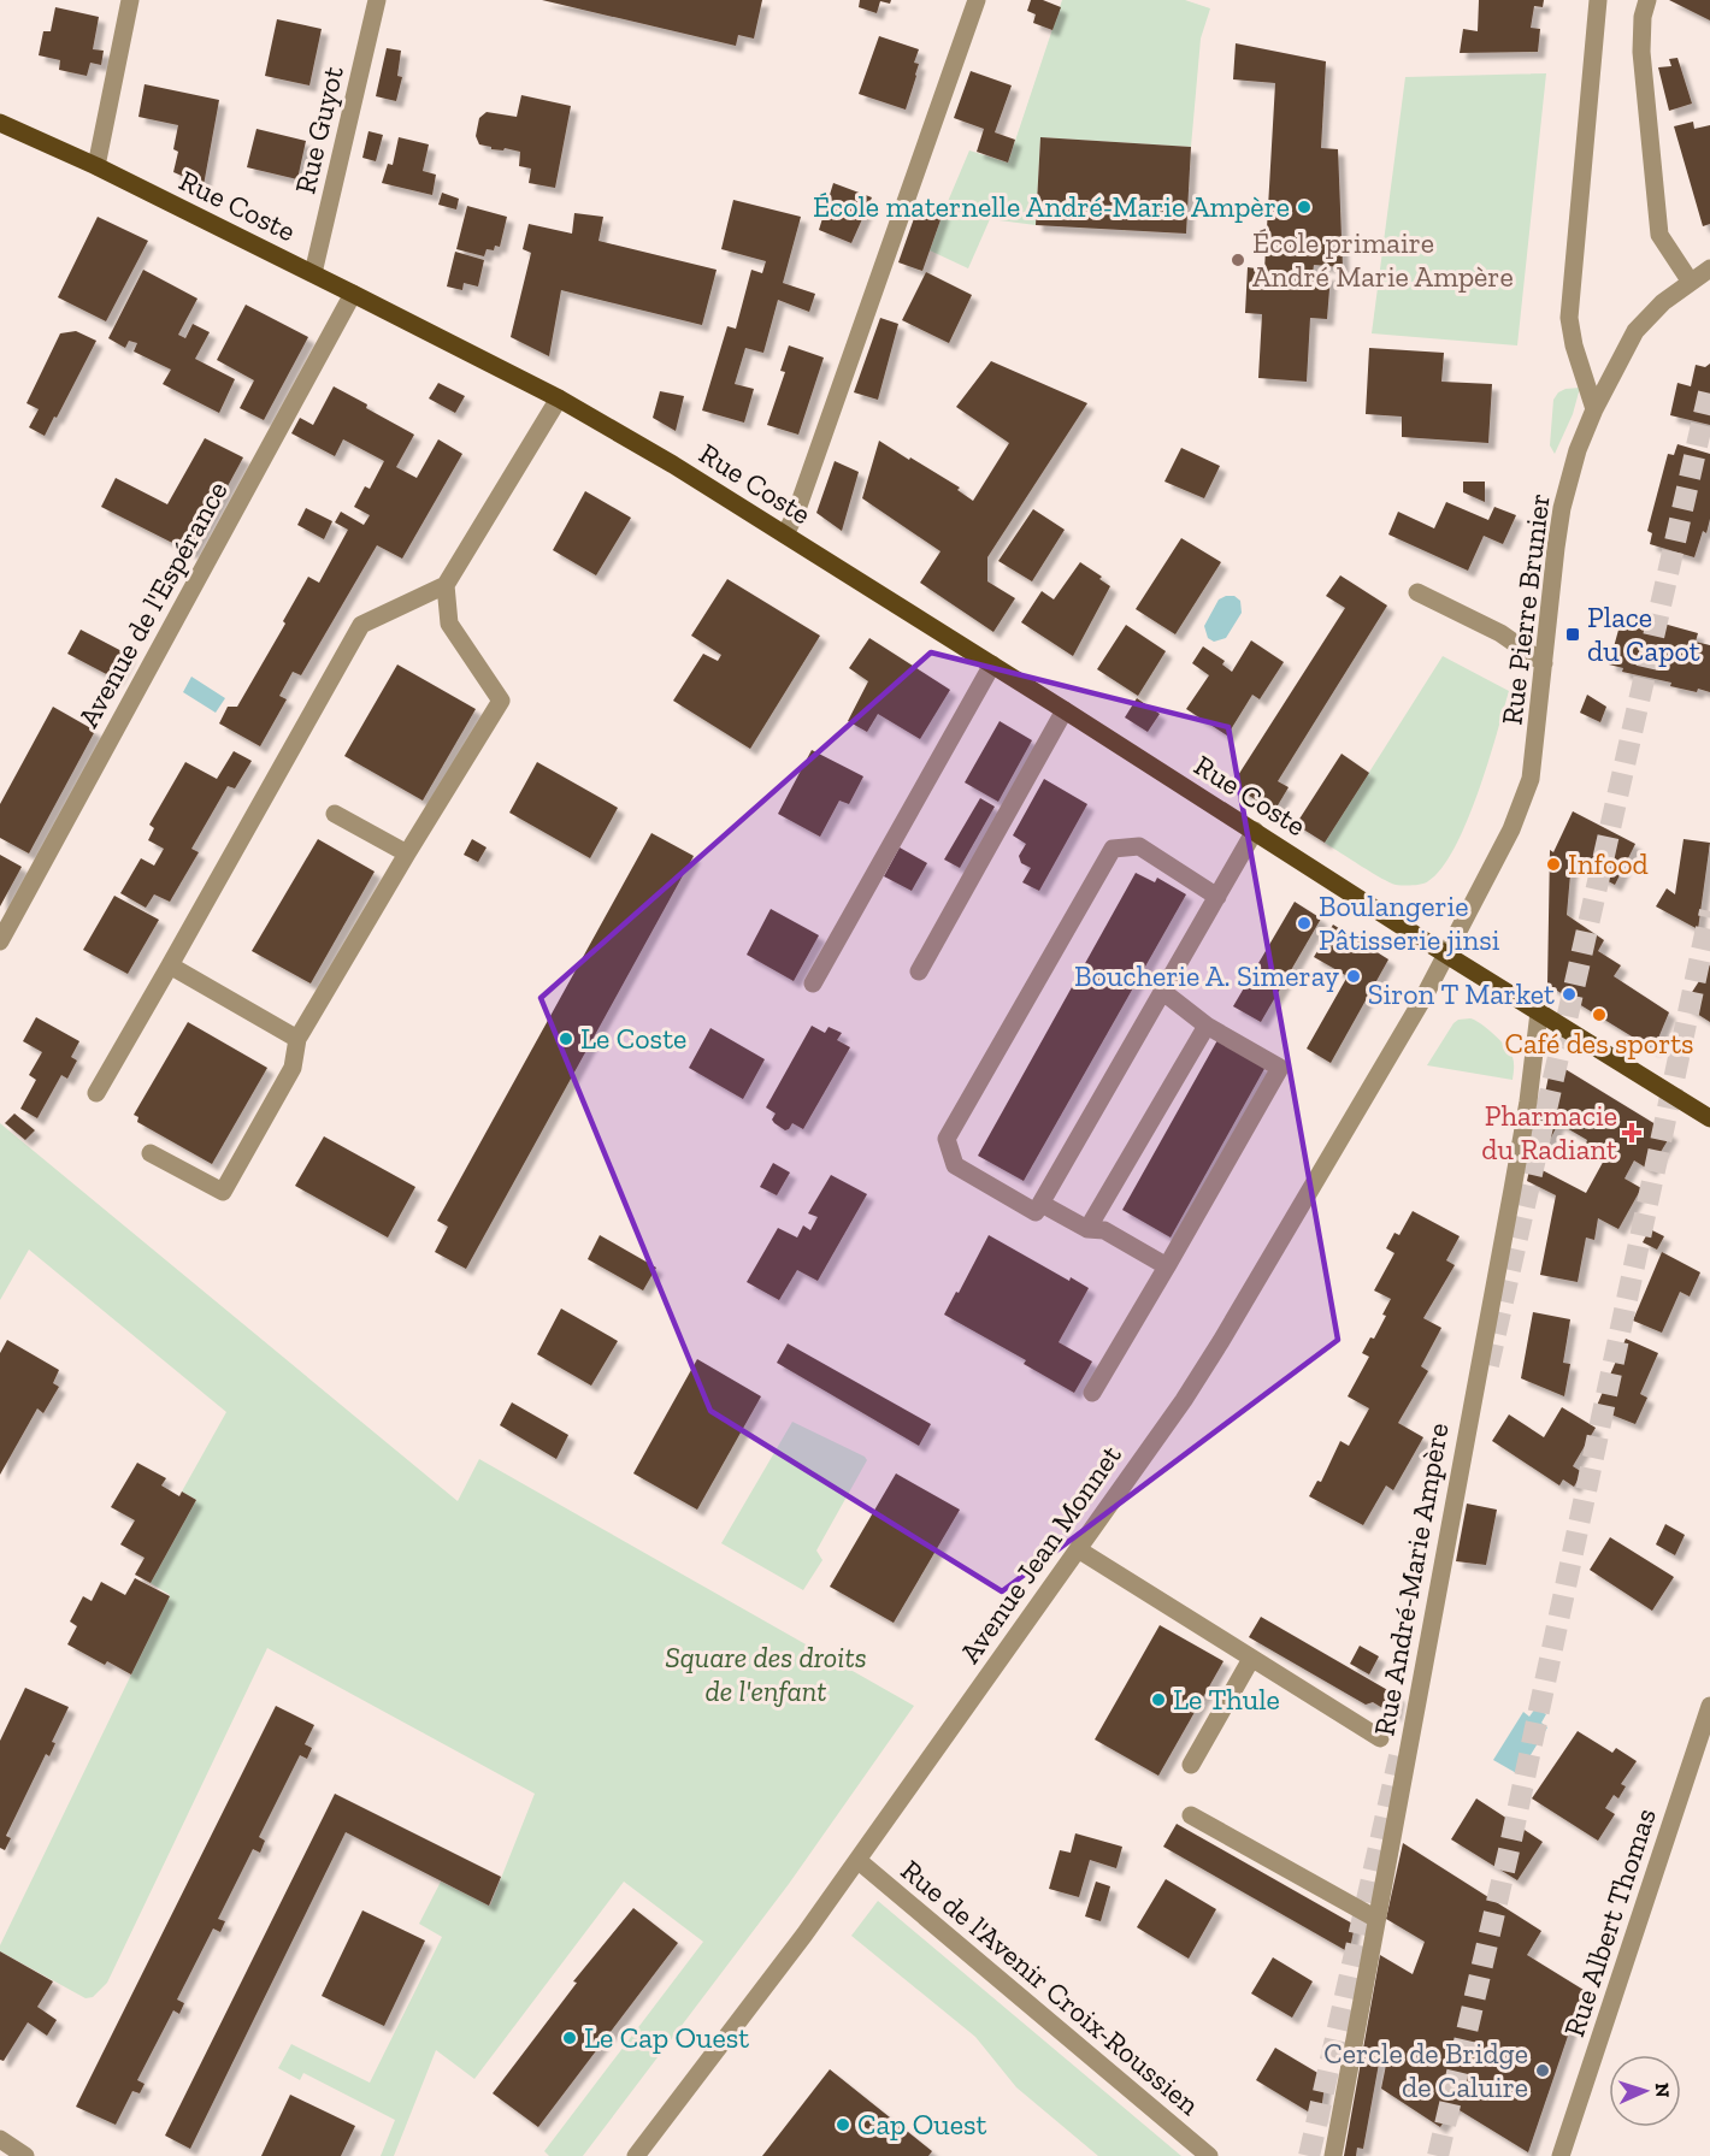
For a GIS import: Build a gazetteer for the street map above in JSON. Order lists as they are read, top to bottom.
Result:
{
  "streets": {
    "main road": ["Rue Coste"],
    "street": [
      "Rue Guyot",
      "Avenue de l'Espérance",
      "Rue Pierre Brunier",
      "Avenue Jean Monnet",
      "Rue André-Marie Ampère",
      "Rue Albert Thomas",
      "Rue de l'Avenir Croix-Roussien"
    ]
  },
  "crossings": [
    ["Rue Guyot", "Rue Coste"],
    ["Rue Coste", "Avenue de l'Espérance"],
    ["Rue Coste", "Rue Pierre Brunier"],
    ["Rue Coste", "Avenue Jean Monnet"],
    ["Rue Coste", "Rue André-Marie Ampère"],
    ["Rue Pierre Brunier", "Avenue Jean Monnet"],
    ["Avenue Jean Monnet", "Rue de l'Avenir Croix-Roussien"]
  ],
  "parks": ["Square des droits de l'enfant"],
  "places": {
    "other": [
      "École maternelle André-Marie Ampère",
      "École primaire André Marie Ampère",
      "Infood",
      "Boulangerie Pâtisserie jinsi",
      "Boucherie A. Simeray",
      "Siron T Market",
      "Café des sports",
      "Le Coste",
      "Le Thule",
      "Le Cap Ouest",
      "Cercle de Bridge de Caluire",
      "Cap Ouest"
    ],
    "transit": ["Place du Capot"],
    "health": ["Pharmacie du Radiant"]
  },
  "north": "right"
}
